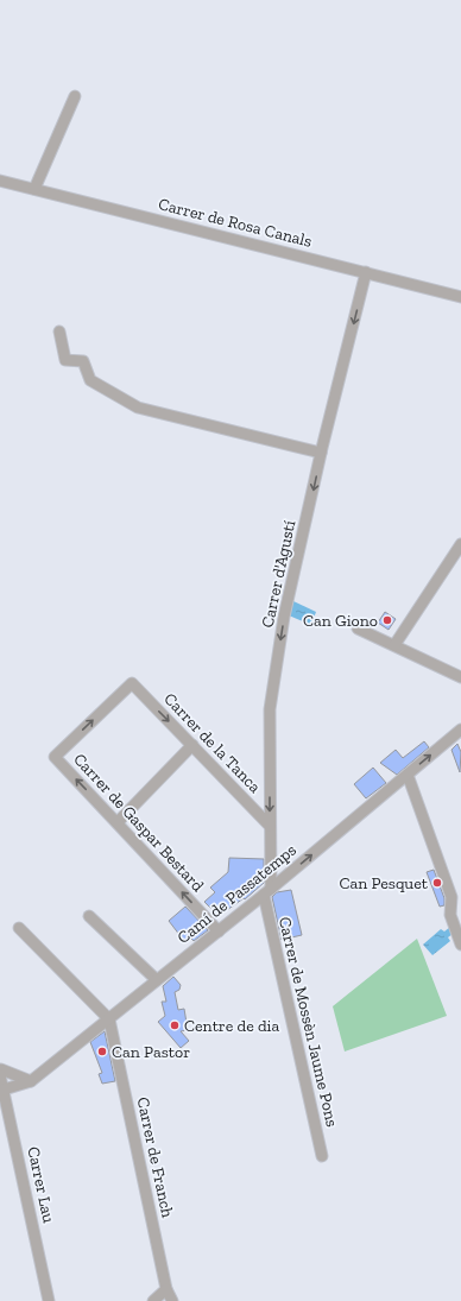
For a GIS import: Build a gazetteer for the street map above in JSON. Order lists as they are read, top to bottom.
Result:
{
  "streets": {
    "street": [
      "Carrer de Rosa Canals",
      "Carrer d'Agustí",
      "Carrer de la Tanca",
      "Carrer de Gaspar Bestard",
      "Camí de Passatemps",
      "Carrer de Mossèn Jaume Pons",
      "Carrer de Franch",
      "Carrer Lau"
    ]
  },
  "crossings": [
    ["Carrer de Rosa Canals", "Carrer d'Agustí"],
    ["Carrer d'Agustí", "Carrer de la Tanca"],
    ["Carrer d'Agustí", "Camí de Passatemps"],
    ["Carrer d'Agustí", "Carrer de Mossèn Jaume Pons"],
    ["Carrer de la Tanca", "Carrer de Gaspar Bestard"],
    ["Carrer de Gaspar Bestard", "Camí de Passatemps"],
    ["Camí de Passatemps", "Carrer de Mossèn Jaume Pons"],
    ["Camí de Passatemps", "Carrer de Franch"],
    ["Camí de Passatemps", "Carrer Lau"]
  ],
  "one_way": ["Carrer d'Agustí", "Camí de Passatemps"],
  "places": [
    "Can Giono",
    "Can Pesquet",
    "Centre de dia",
    "Can Pastor"
  ]
}
